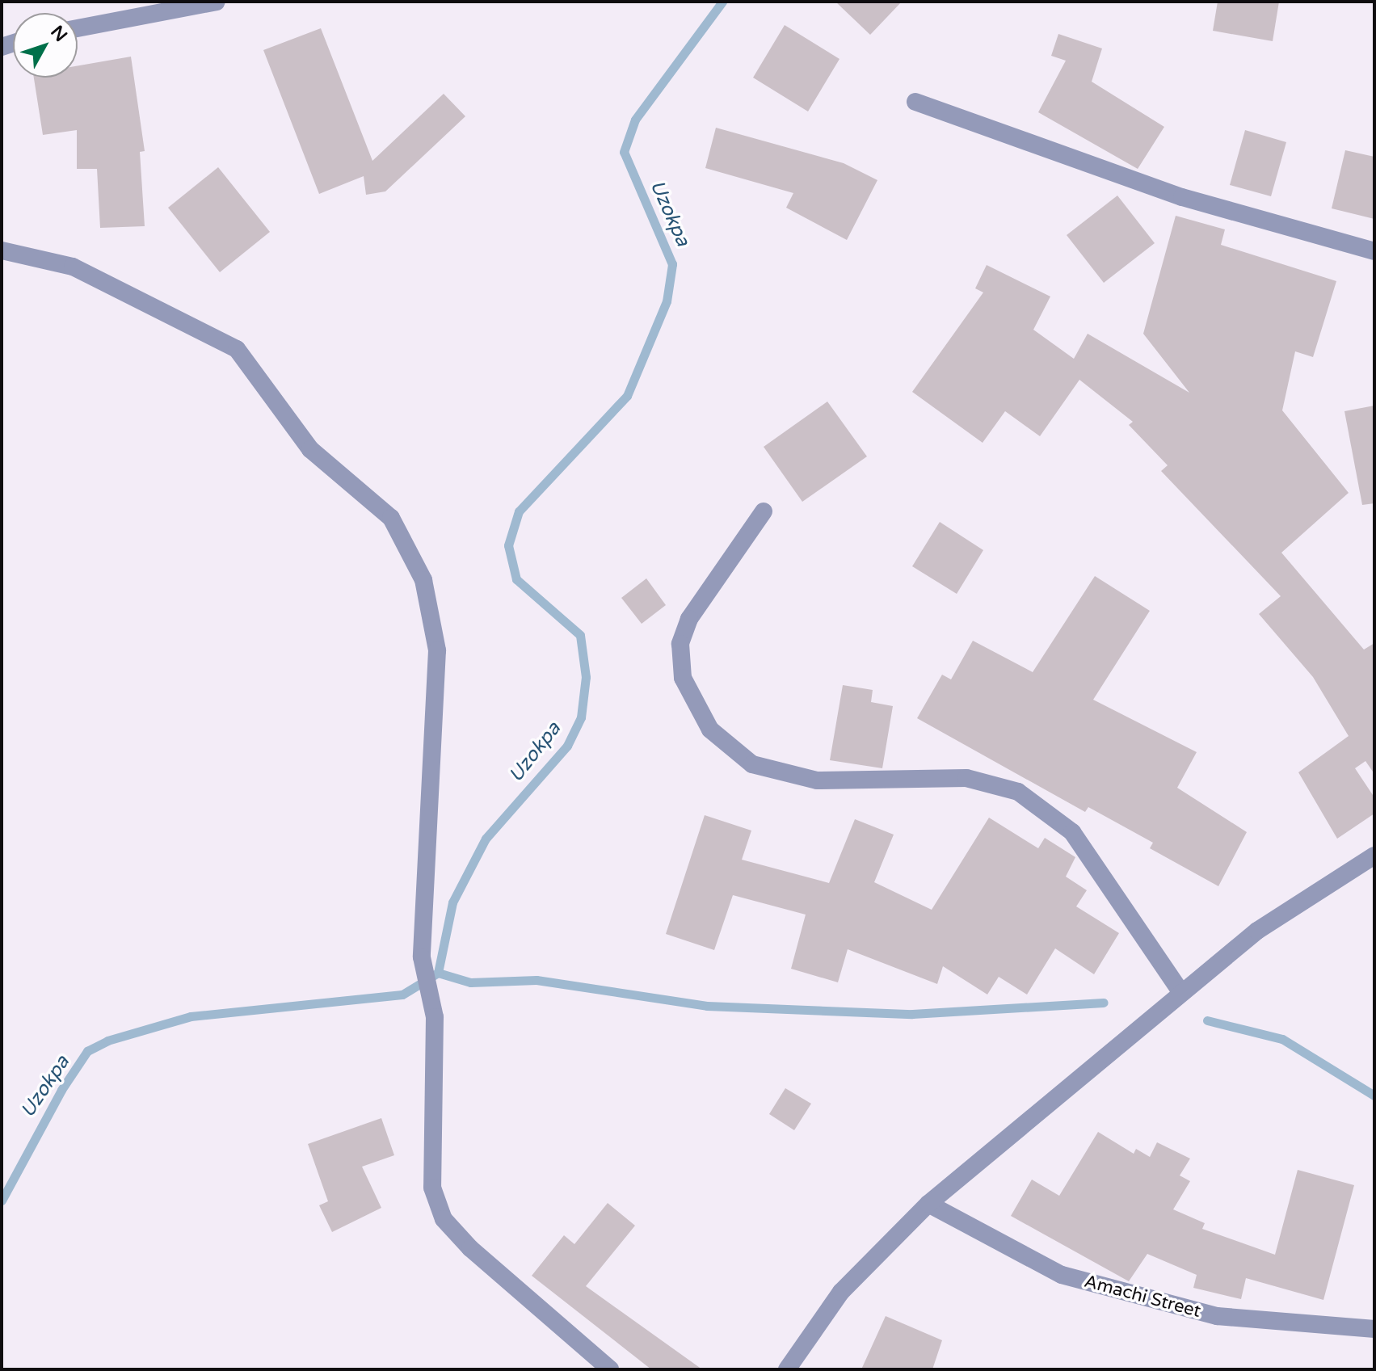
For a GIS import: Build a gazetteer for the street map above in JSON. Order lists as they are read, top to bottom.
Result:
{
  "streets": {
    "street": ["Amachi Street"]
  },
  "water": ["Uzokpa"],
  "north": "top right"
}
